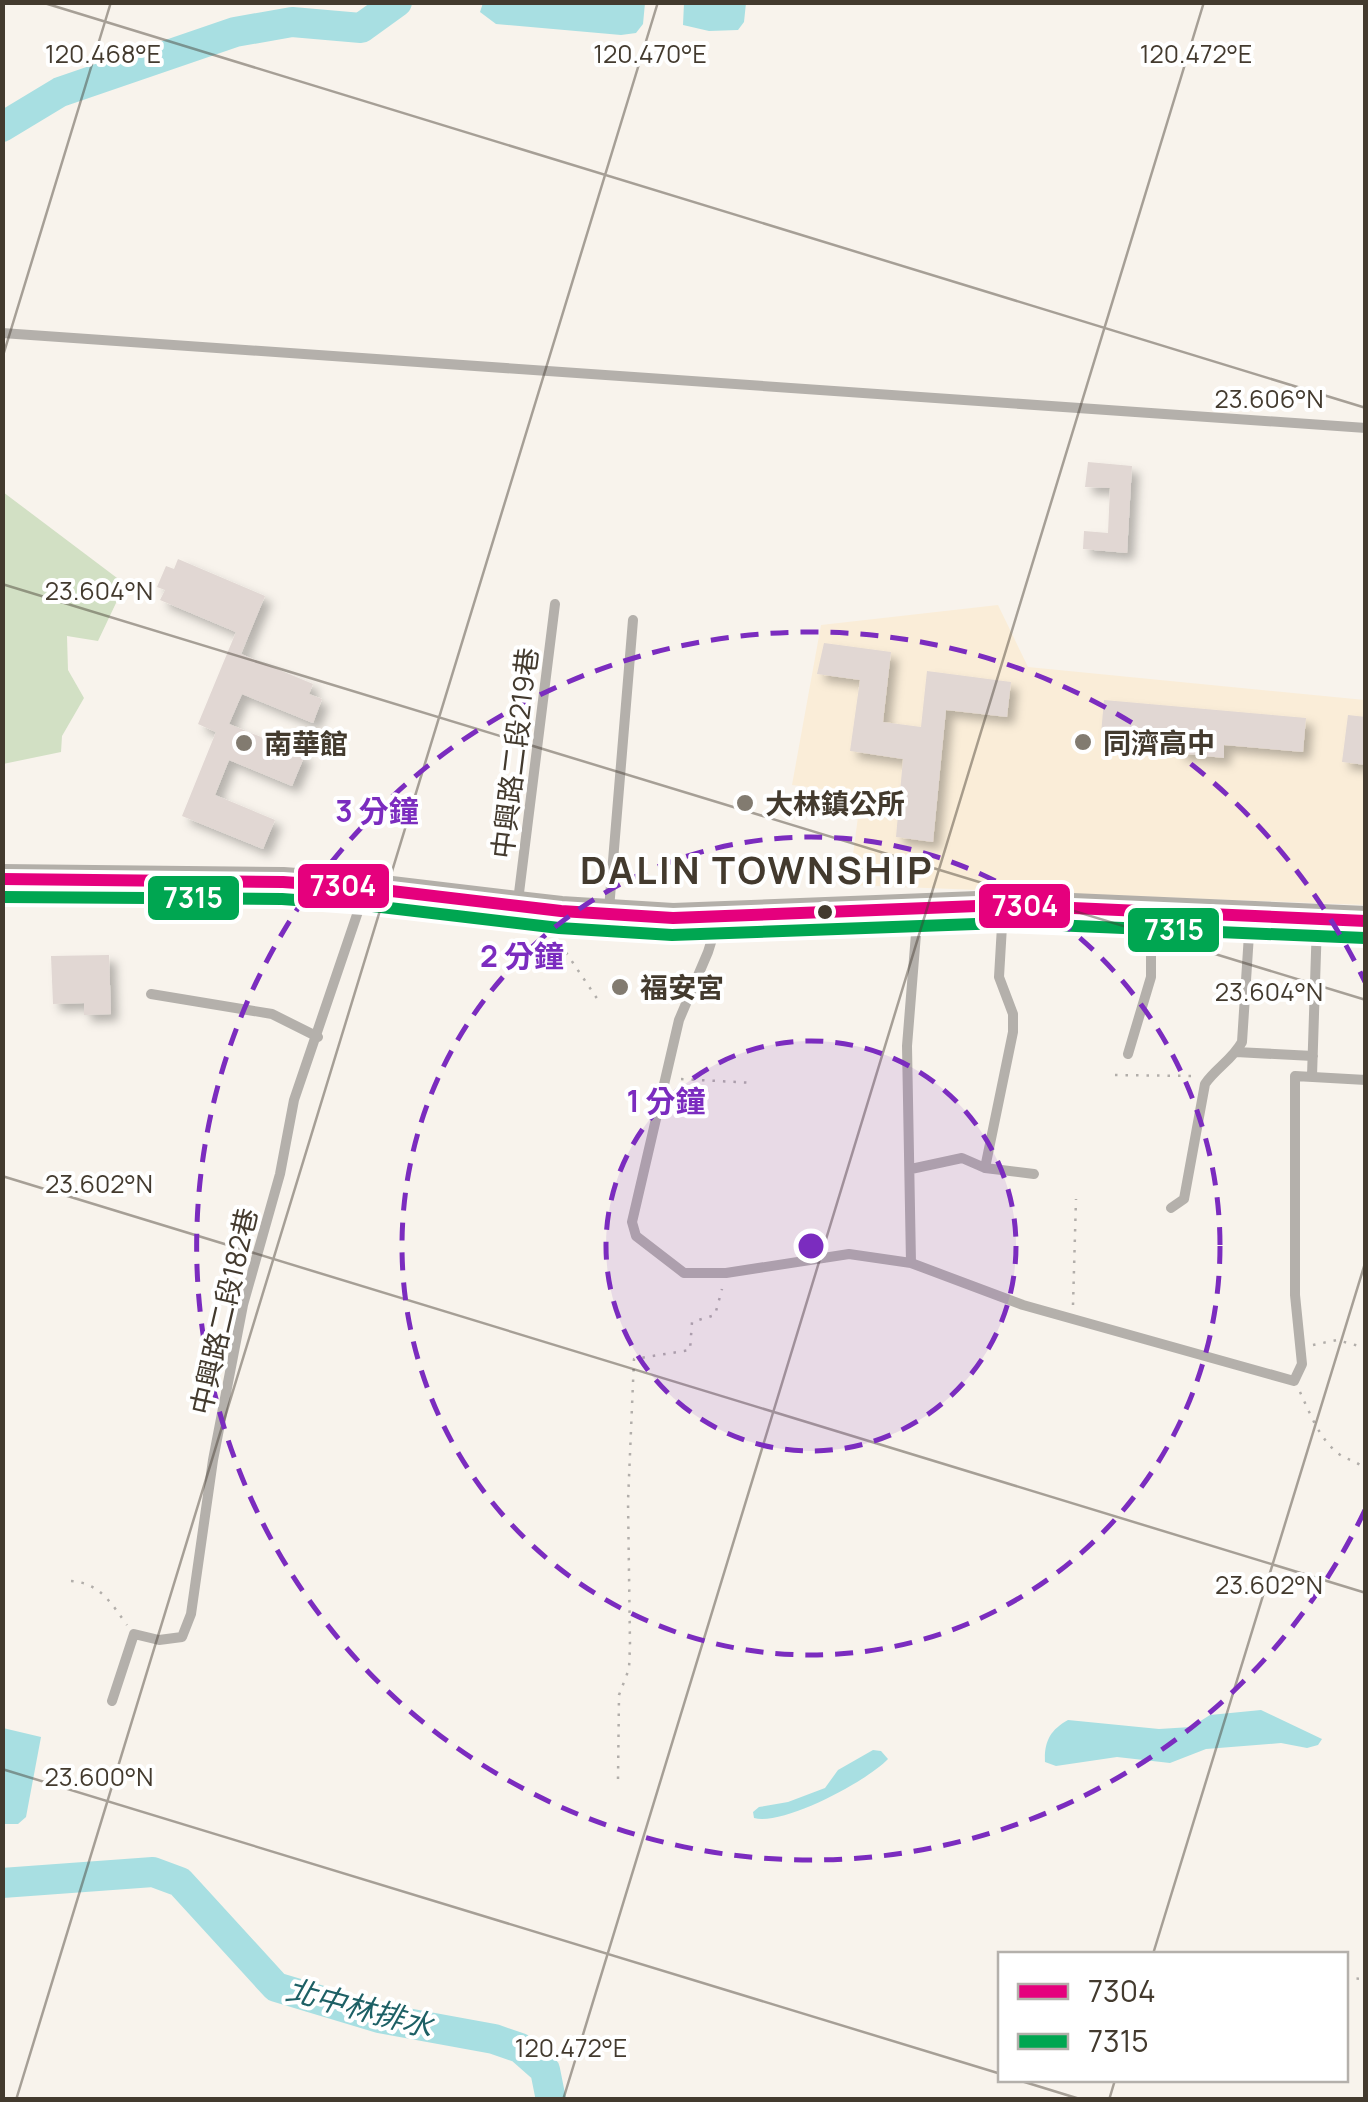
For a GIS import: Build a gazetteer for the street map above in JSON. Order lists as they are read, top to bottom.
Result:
{
  "streets": {
    "lane": ["中興路二段219巷", "中興路二段182巷"]
  },
  "districts": ["DALIN TOWNSHIP"],
  "water": ["北中林排水"],
  "places": [
    "同濟高中",
    "南華館",
    "大林鎮公所",
    "福安宮"
  ],
  "lines": ["transit line 7304", "transit line 7315"],
  "legend": ["7304", "7315"],
  "coordinates": [
    "120.468°E",
    "120.470°E",
    "120.472°E",
    "23.606°N",
    "23.604°N",
    "23.602°N",
    "23.600°N"
  ],
  "rings": ["3 分鐘", "2 分鐘", "1 分鐘"]
}
